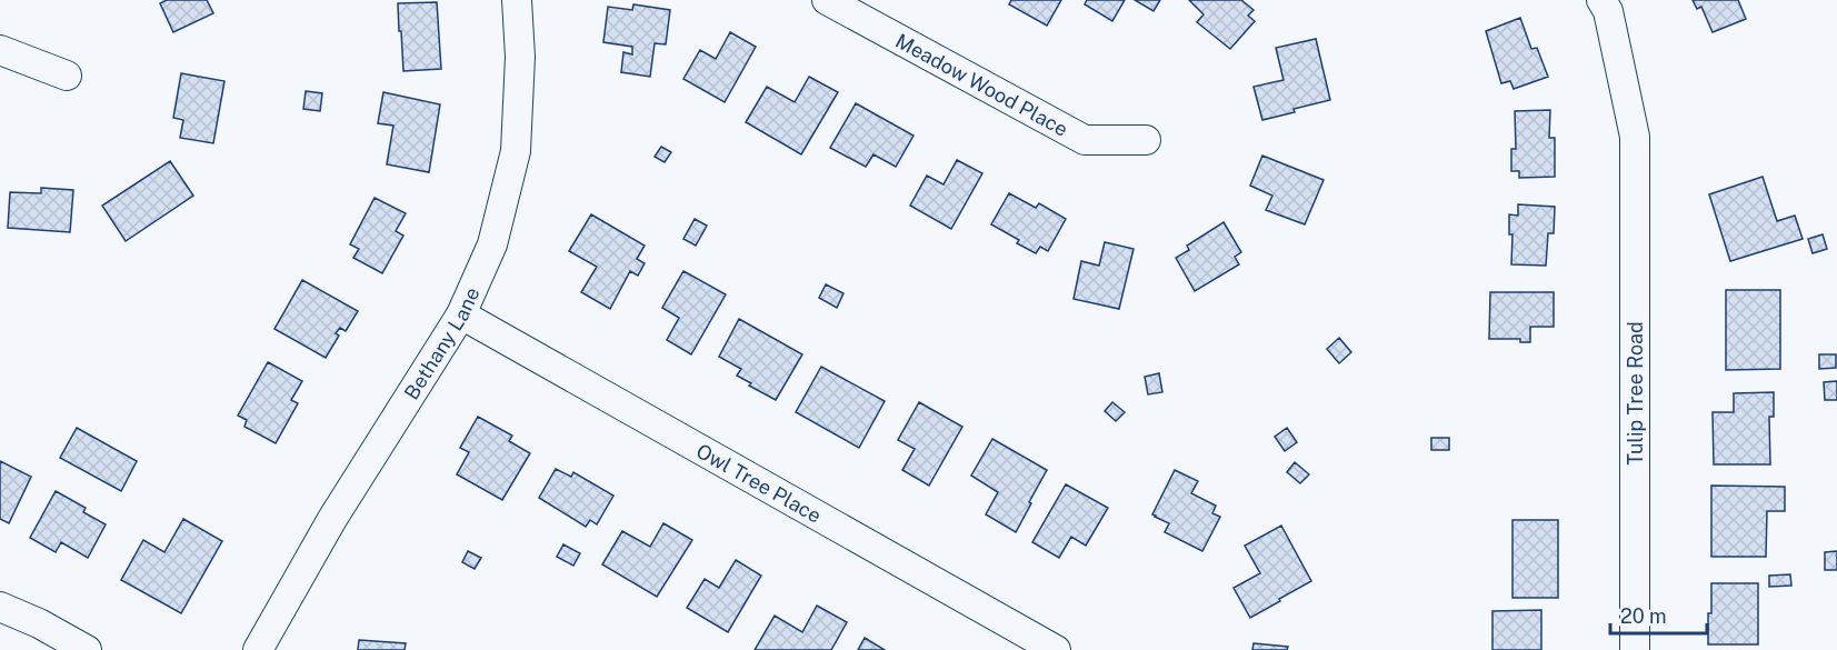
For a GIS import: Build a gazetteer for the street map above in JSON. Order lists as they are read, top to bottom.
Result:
{
  "streets": {
    "street": [
      "Meadow Wood Place",
      "Bethany Lane",
      "Tulip Tree Road",
      "Owl Tree Place"
    ]
  },
  "crossings": [
    ["Bethany Lane", "Owl Tree Place"]
  ],
  "scale_bar": "20 m"
}
